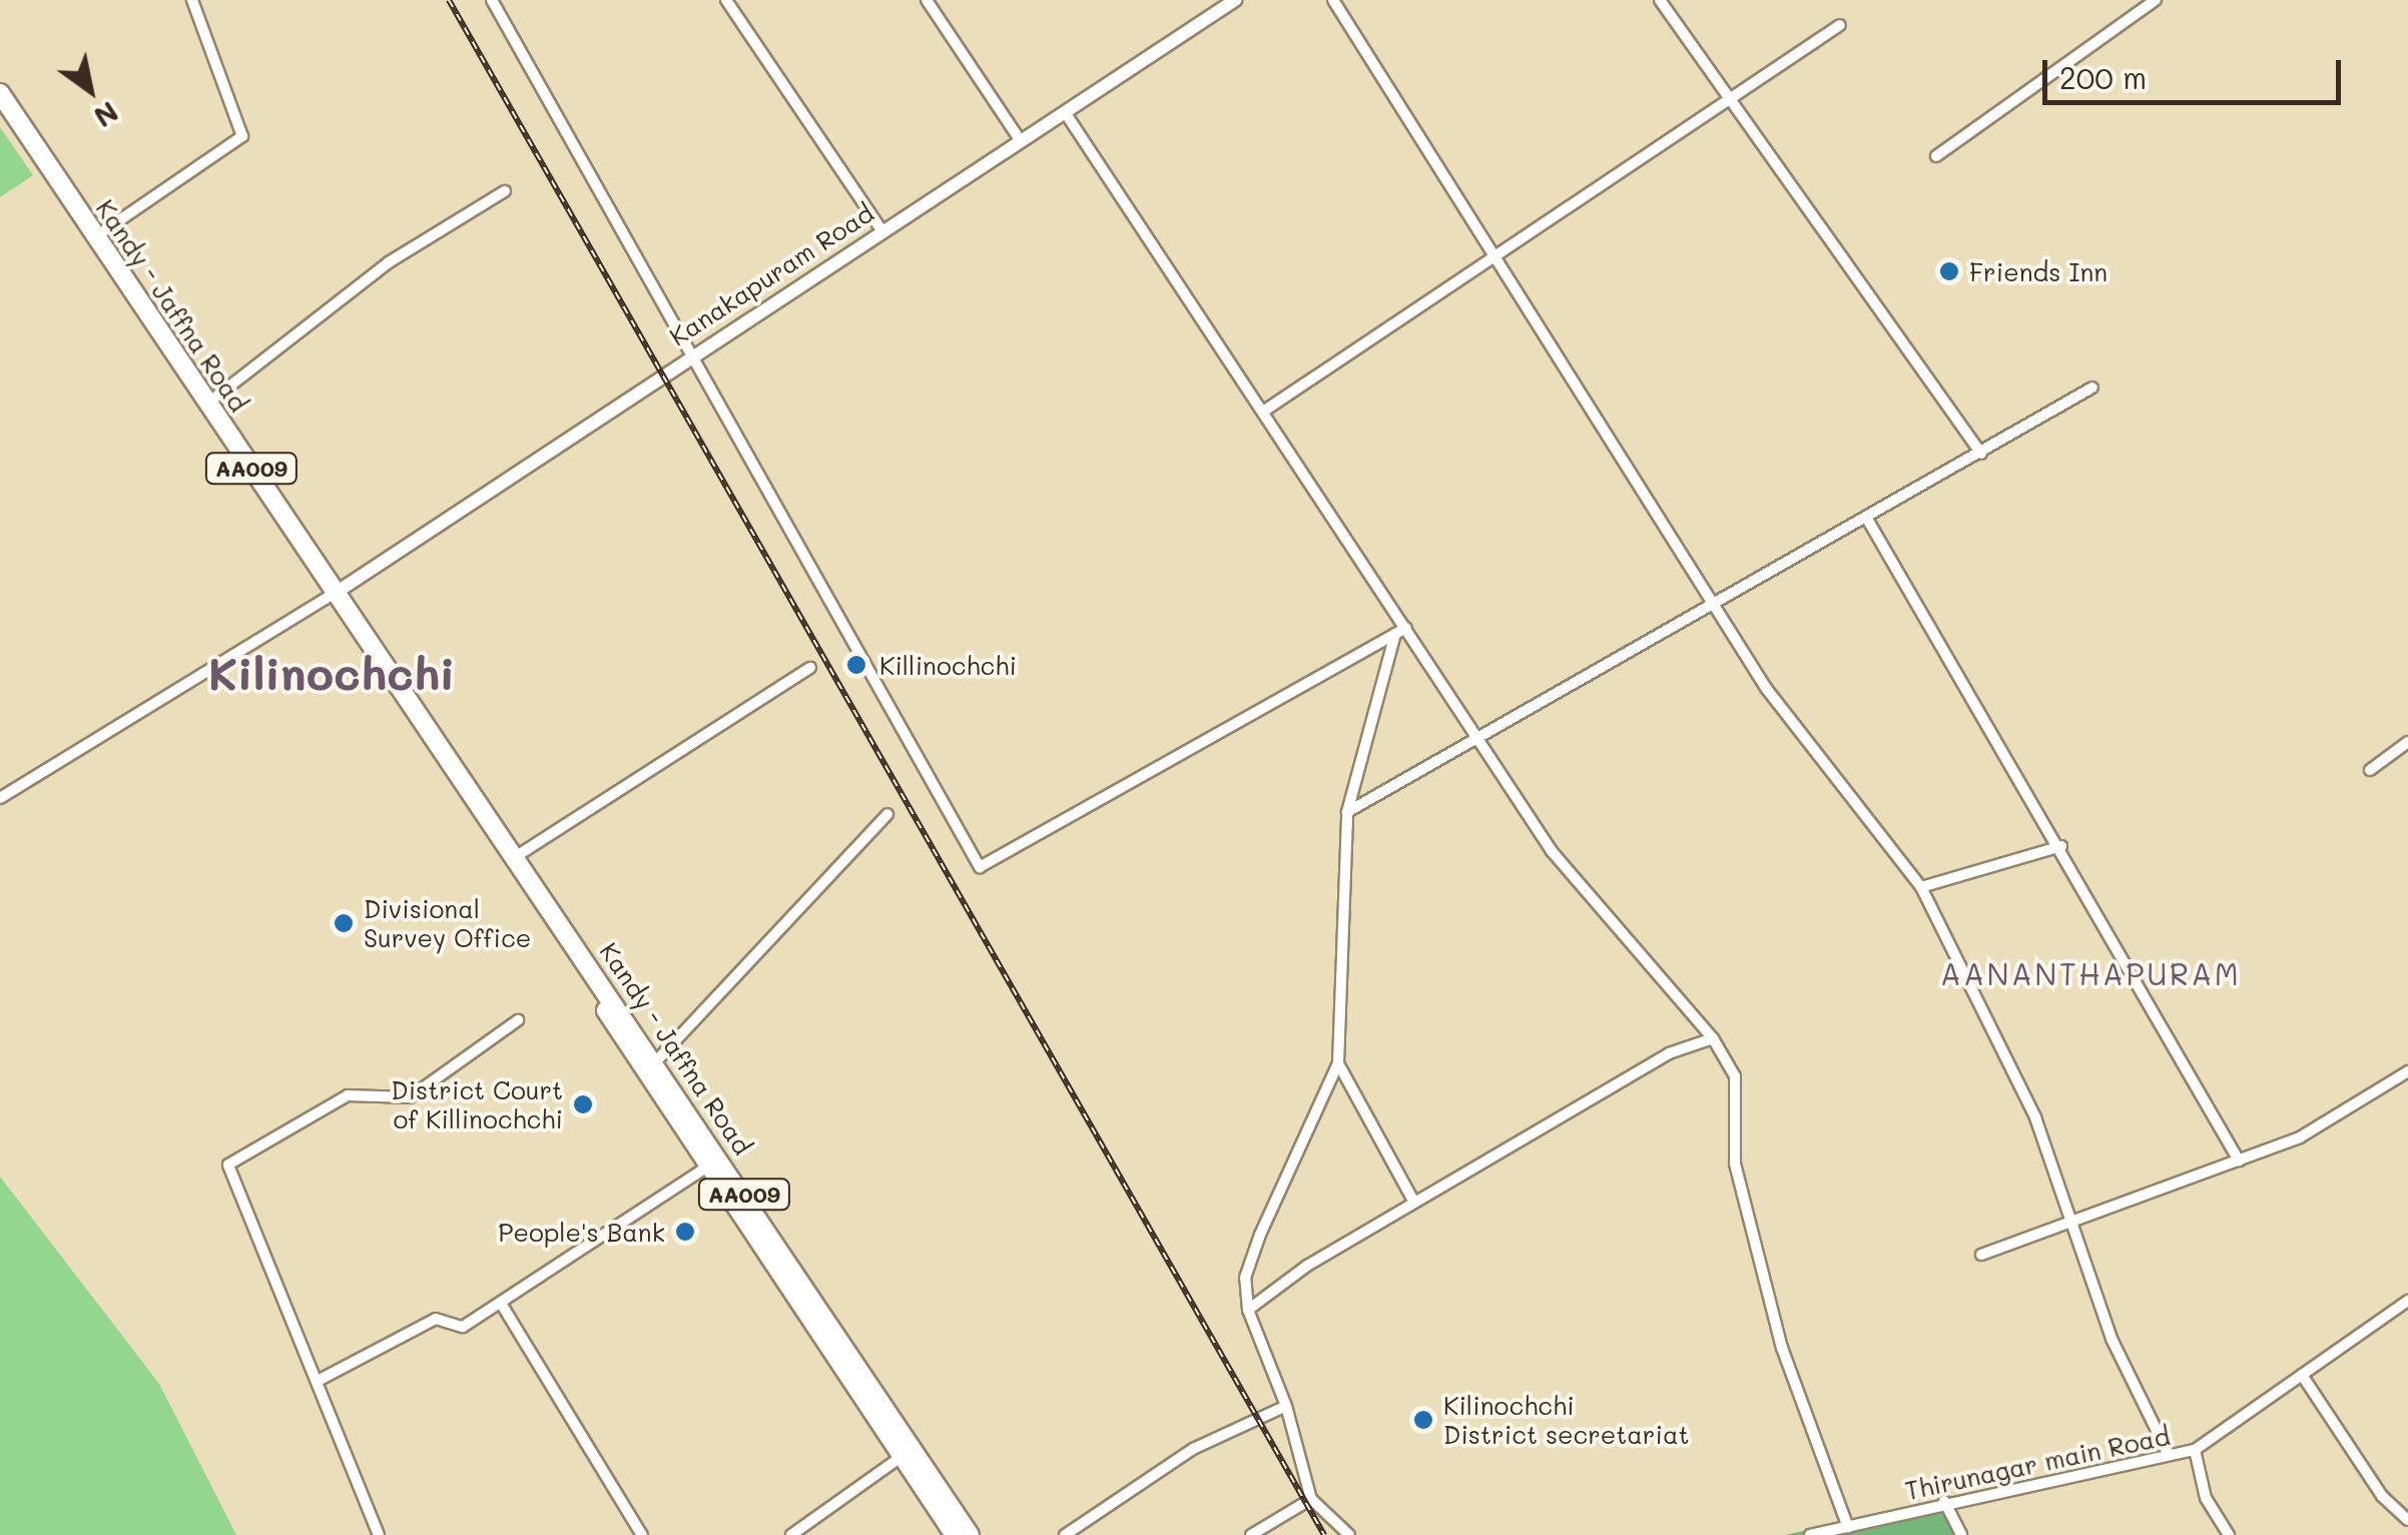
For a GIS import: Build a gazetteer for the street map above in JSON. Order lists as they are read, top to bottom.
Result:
{
  "streets": {
    "highway": ["Kandy - Jaffna Road", "AA009"],
    "street": ["Kanakapuram Road", "Thirunagar main Road"]
  },
  "crossings": [
    ["Kanakapuram Road", "Kandy - Jaffna Road"]
  ],
  "districts": ["Kilinochchi", "AANANTHAPURAM"],
  "places": [
    "Friends Inn",
    "Killinochchi",
    "Divisional Survey Office",
    "District Court of Killinochchi",
    "People's Bank",
    "Kilinochchi District secretariat"
  ],
  "scale_bar": "200 m",
  "north": "bottom right"
}
